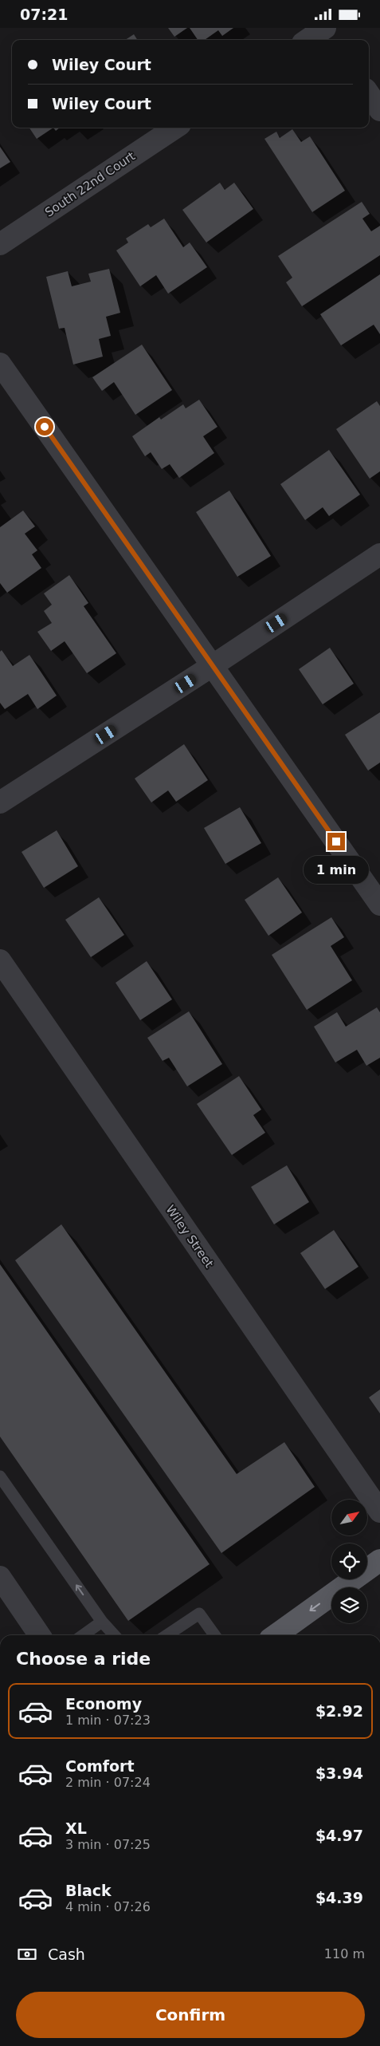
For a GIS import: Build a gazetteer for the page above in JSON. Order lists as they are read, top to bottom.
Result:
{
  "streets": {
    "street": ["South 22nd Court", "Wiley Street"]
  },
  "north": "top right",
  "page": {
    "status": "07:21",
    "banner": ["Wiley Court", "Wiley Court"],
    "bubble": "1 min",
    "heading": "Choose a ride",
    "list": [
      {
        "name": "Economy",
        "note": "1 min · 07:23",
        "value": "$2.92"
      },
      {
        "name": "Comfort",
        "note": "2 min · 07:24",
        "value": "$3.94"
      },
      {
        "name": "XL",
        "note": "3 min · 07:25",
        "value": "$4.97"
      },
      {
        "name": "Black",
        "note": "4 min · 07:26",
        "value": "$4.39"
      }
    ],
    "pay": ["Cash", "110 m"],
    "buttons": "Confirm"
  }
}
